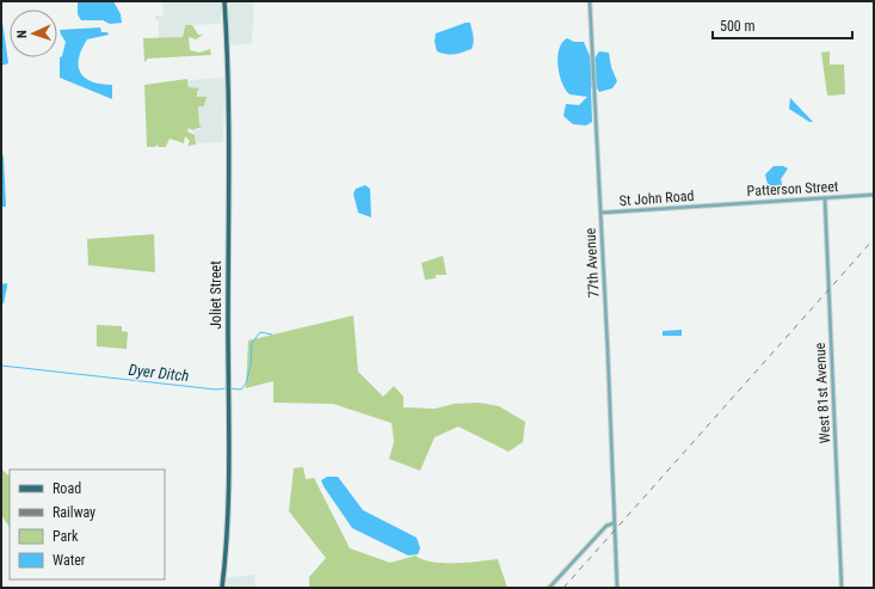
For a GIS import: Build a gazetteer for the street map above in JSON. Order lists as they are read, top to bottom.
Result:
{
  "streets": {
    "main road": ["Joliet Street"],
    "street": [
      "Patterson Street",
      "St John Road",
      "77th Avenue",
      "West 81st Avenue"
    ]
  },
  "crossings": [
    ["Patterson Street", "St John Road"],
    ["Patterson Street", "West 81st Avenue"],
    ["St John Road", "77th Avenue"]
  ],
  "water": ["Dyer Ditch"],
  "legend": [
    "Road",
    "Railway",
    "Park",
    "Water"
  ],
  "scale_bar": "500 m",
  "north": "left"
}
